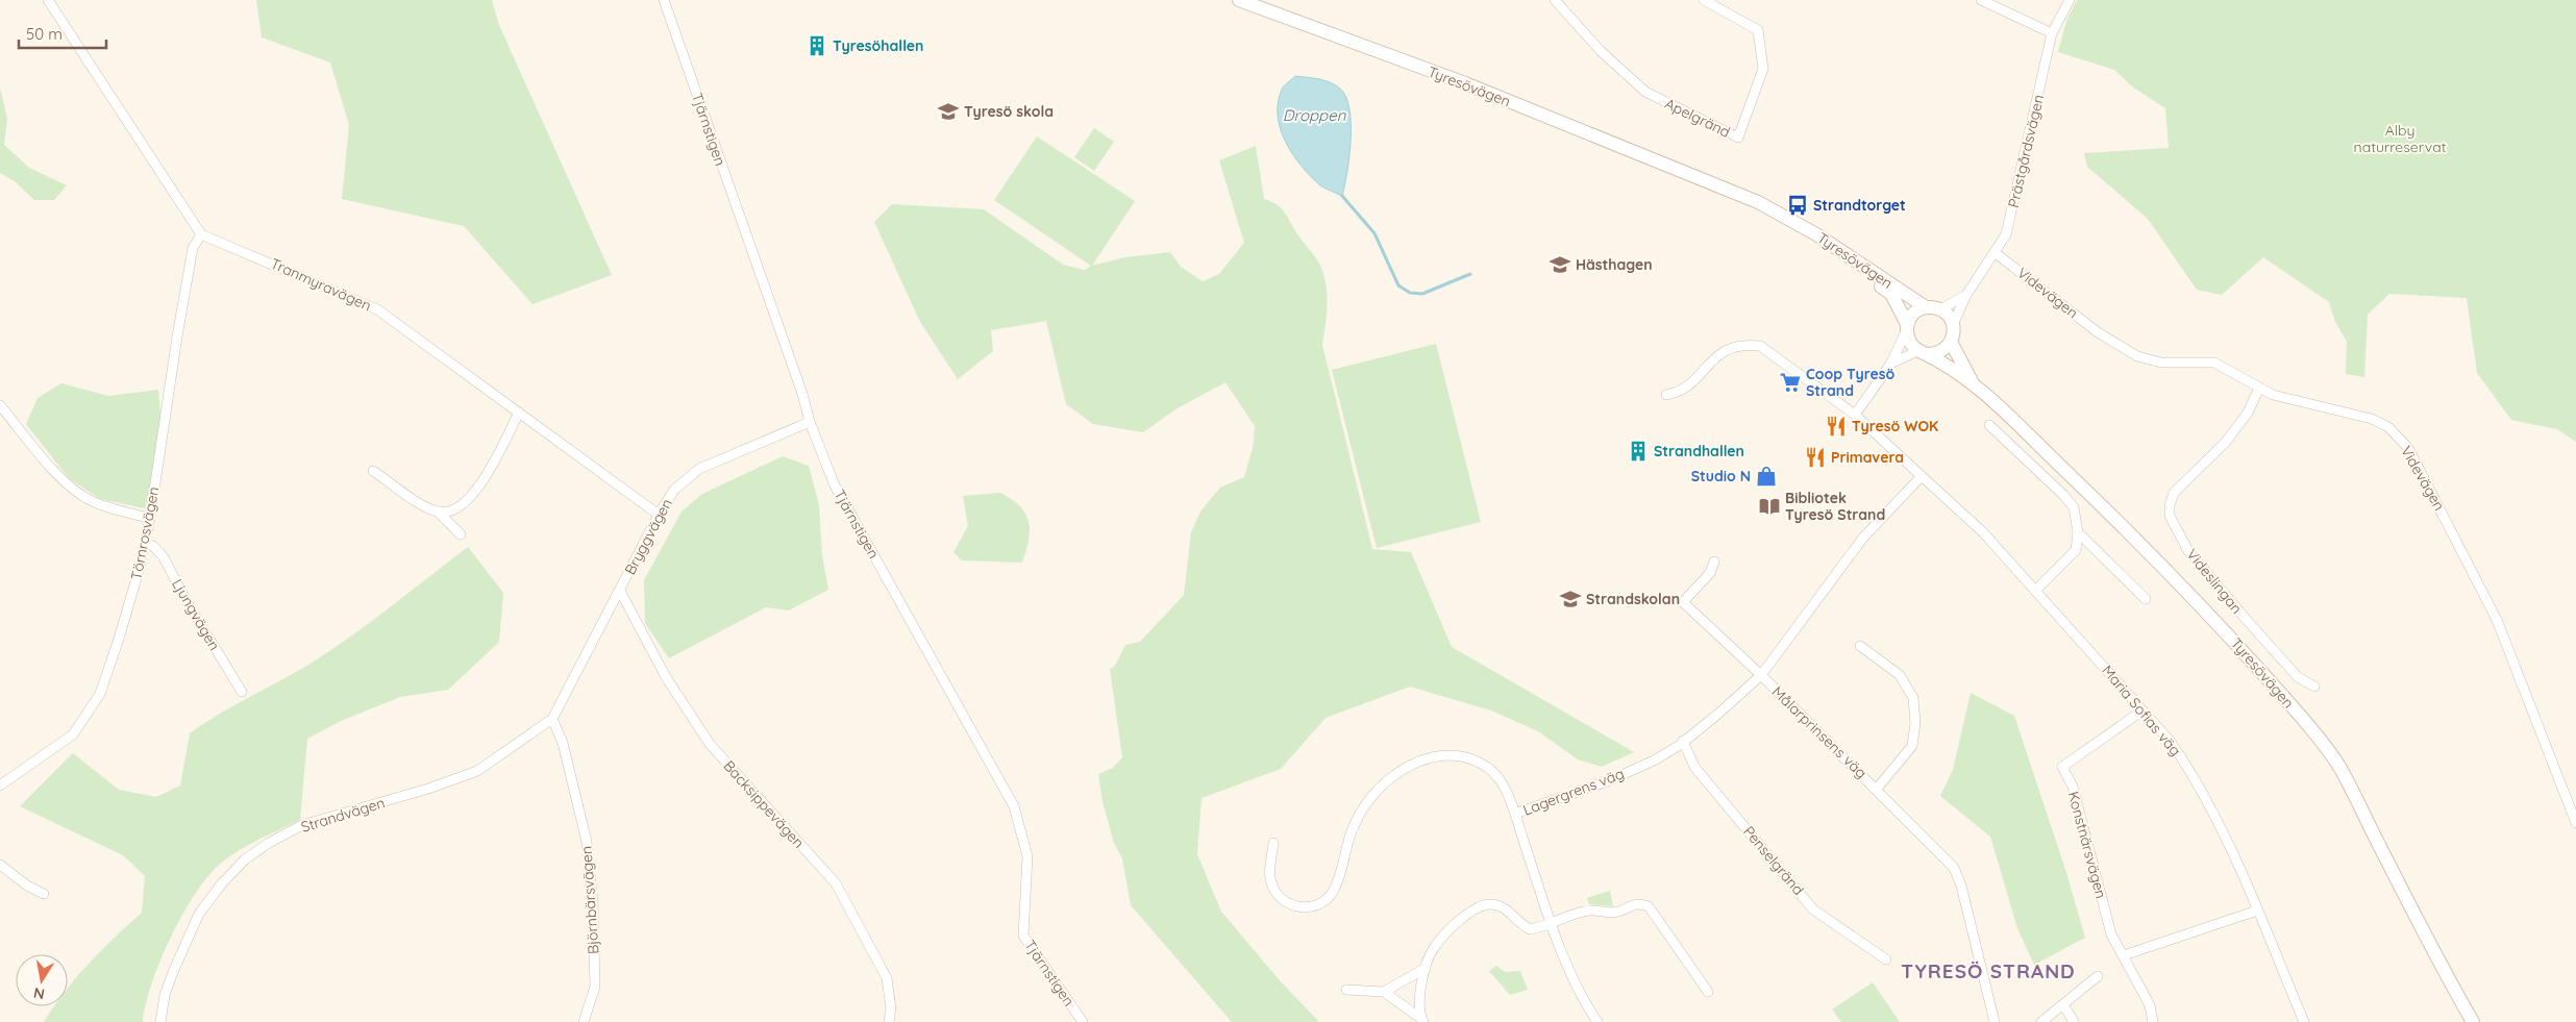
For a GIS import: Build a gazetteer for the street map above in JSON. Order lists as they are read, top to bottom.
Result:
{
  "streets": {
    "main road": ["Tyresövägen"],
    "street": [
      "Apelgränd",
      "Tjärnstigen",
      "Prästgårdsvägen",
      "Tranmyravägen",
      "Videvägen",
      "Törnrosvägen",
      "Bryggvägen",
      "Videslingan",
      "Ljungvägen",
      "Maria Sofias väg",
      "Målarprinsens väg",
      "Lagergrens väg",
      "Backsippevägen",
      "Strandvägen",
      "Konstnärsvägen",
      "Penselgränd",
      "Björnbärsvägen"
    ]
  },
  "crossings": [
    ["Tyresövägen", "Prästgårdsvägen"],
    ["Tjärnstigen", "Bryggvägen"],
    ["Prästgårdsvägen", "Videvägen"],
    ["Tranmyravägen", "Törnrosvägen"],
    ["Tranmyravägen", "Bryggvägen"],
    ["Videvägen", "Videslingan"],
    ["Törnrosvägen", "Ljungvägen"],
    ["Bryggvägen", "Backsippevägen"],
    ["Bryggvägen", "Strandvägen"],
    ["Bryggvägen", "Björnbärsvägen"],
    ["Maria Sofias väg", "Lagergrens väg"],
    ["Maria Sofias väg", "Konstnärsvägen"],
    ["Målarprinsens väg", "Lagergrens väg"],
    ["Lagergrens väg", "Penselgränd"],
    ["Strandvägen", "Björnbärsvägen"]
  ],
  "districts": ["TYRESÖ STRAND"],
  "water": ["Droppen"],
  "parks": ["Alby naturreservat"],
  "places": {
    "building": ["Tyresöhallen", "Strandhallen"],
    "school or university": ["Tyresö skola", "Hästhagen", "Strandskolan"],
    "bus stop": ["Strandtorget"],
    "supermarket": ["Coop Tyresö Strand"],
    "restaurant": ["Tyresö WOK", "Primavera"],
    "shop": ["Studio N"],
    "library": ["Bibliotek Tyresö Strand"]
  },
  "scale_bar": "50 m",
  "north": "bottom"
}
